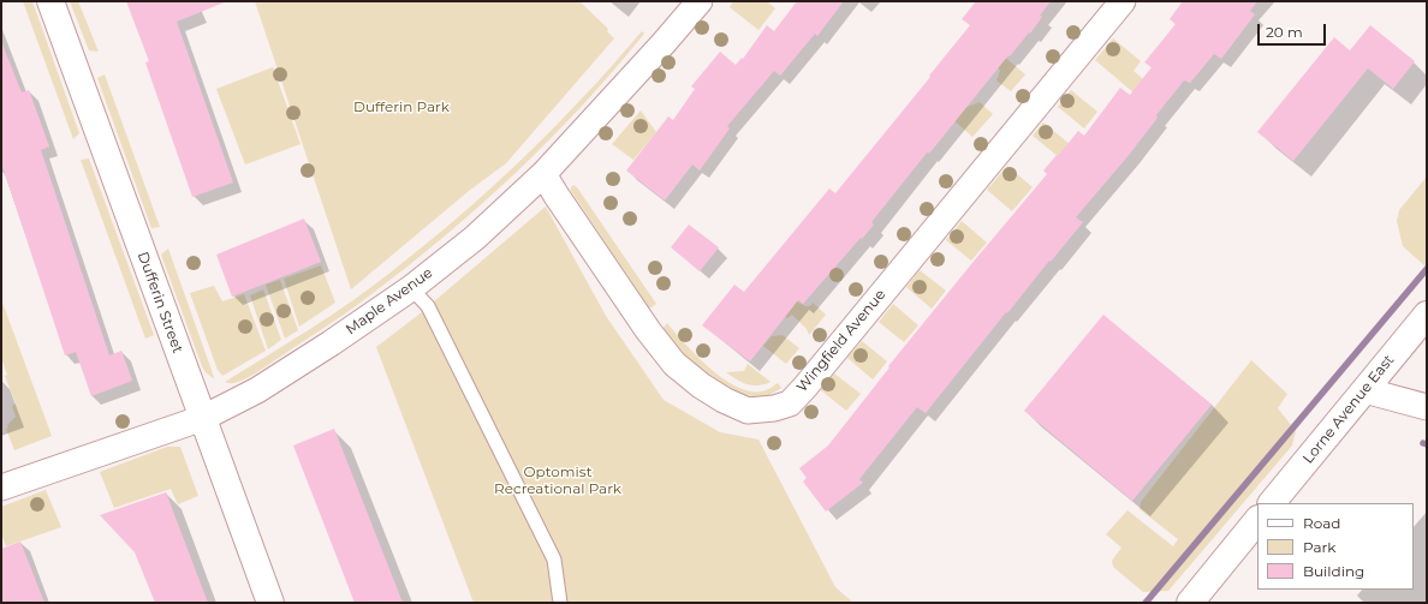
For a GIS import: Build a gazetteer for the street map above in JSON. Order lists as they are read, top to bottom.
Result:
{
  "streets": {
    "street": [
      "Maple Avenue",
      "Dufferin Street",
      "Wingfield Avenue",
      "Lorne Avenue East"
    ]
  },
  "crossings": [
    ["Maple Avenue", "Dufferin Street"],
    ["Maple Avenue", "Wingfield Avenue"]
  ],
  "parks": ["Dufferin Park", "Optomist Recreational Park"],
  "legend": ["Road", "Park", "Building"],
  "scale_bar": "20 m"
}
